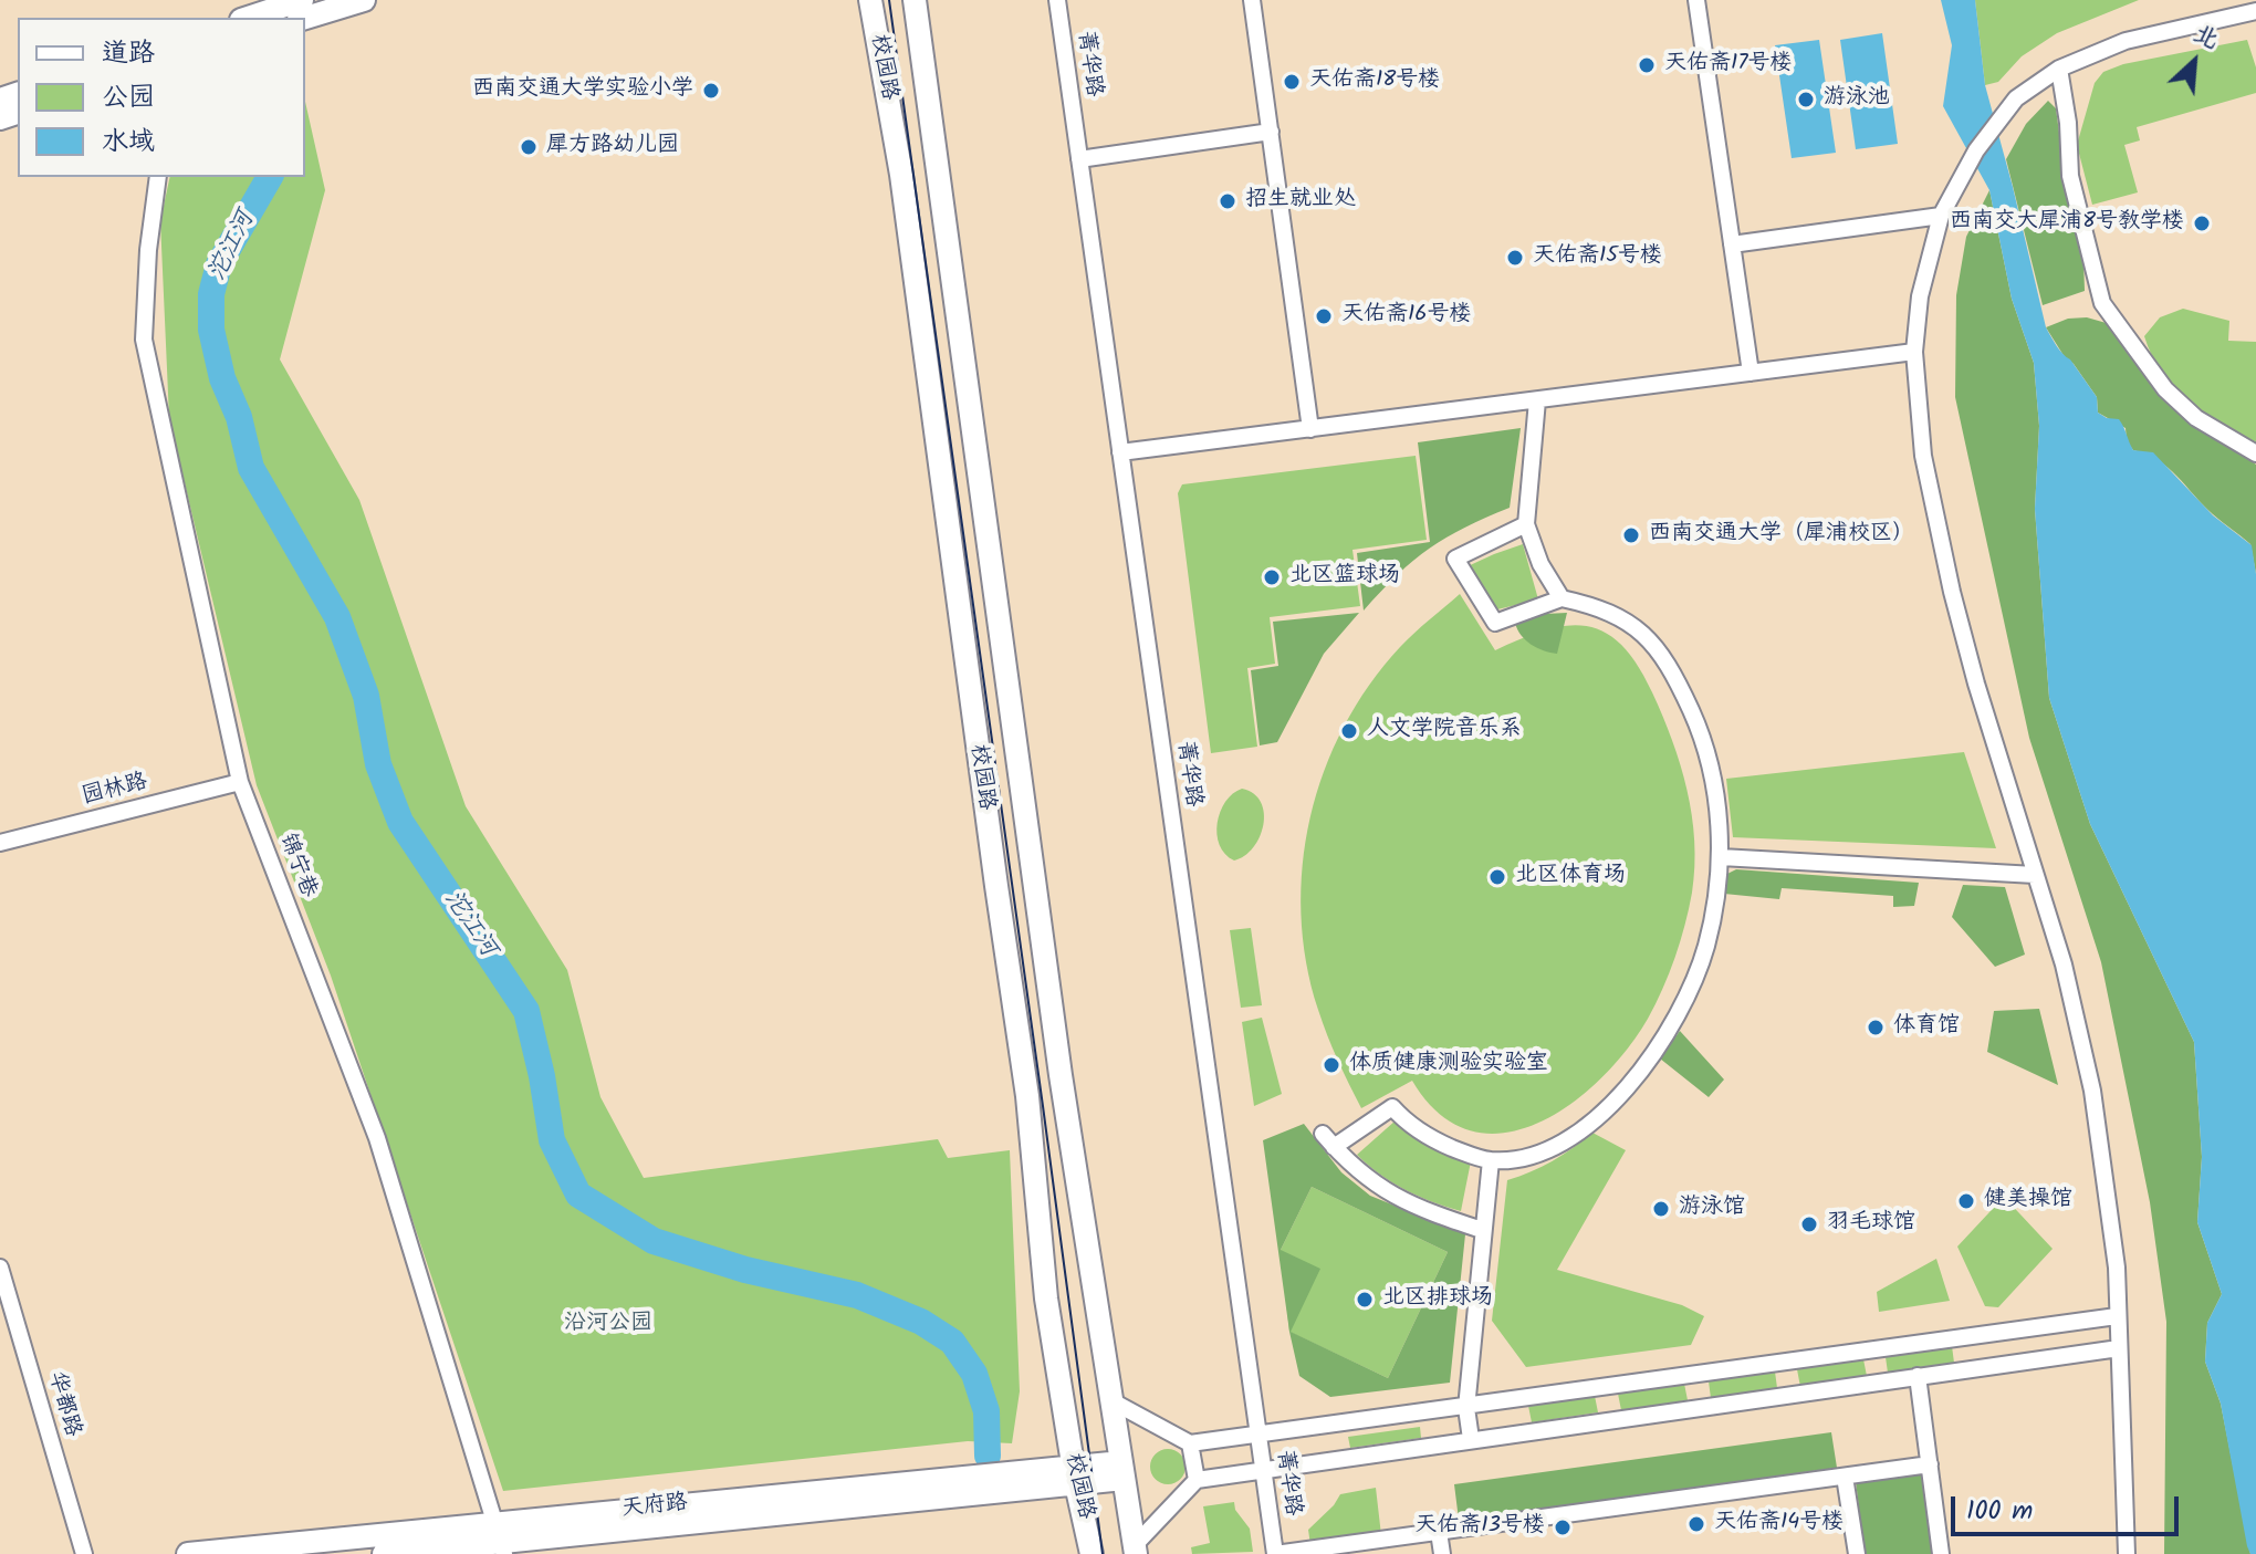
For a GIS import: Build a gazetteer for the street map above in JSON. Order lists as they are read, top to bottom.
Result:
{
  "streets": {
    "street": [
      "菁华路",
      "校园路",
      "园林路",
      "锦宁巷",
      "华都路",
      "天府路"
    ]
  },
  "crossings": [
    ["校园路", "天府路"],
    ["园林路", "锦宁巷"],
    ["锦宁巷", "天府路"]
  ],
  "water": ["沱江河"],
  "parks": ["沿河公园"],
  "places": [
    "天佑斋17号楼",
    "天佑斋18号楼",
    "西南交通大学实验小学",
    "游泳池",
    "犀方路幼儿园",
    "招生就业处",
    "西南交大犀浦8号教学楼",
    "天佑斋15号楼",
    "天佑斋16号楼",
    "西南交通大学（犀浦校区）",
    "北区篮球场",
    "人文学院音乐系",
    "北区体育场",
    "体育馆",
    "体质健康测验实验室",
    "健美操馆",
    "游泳馆",
    "羽毛球馆",
    "北区排球场",
    "天佑斋14号楼",
    "天佑斋13号楼"
  ],
  "legend": ["道路", "公园", "水域"],
  "scale_bar": "100 m",
  "north": "top right"
}
